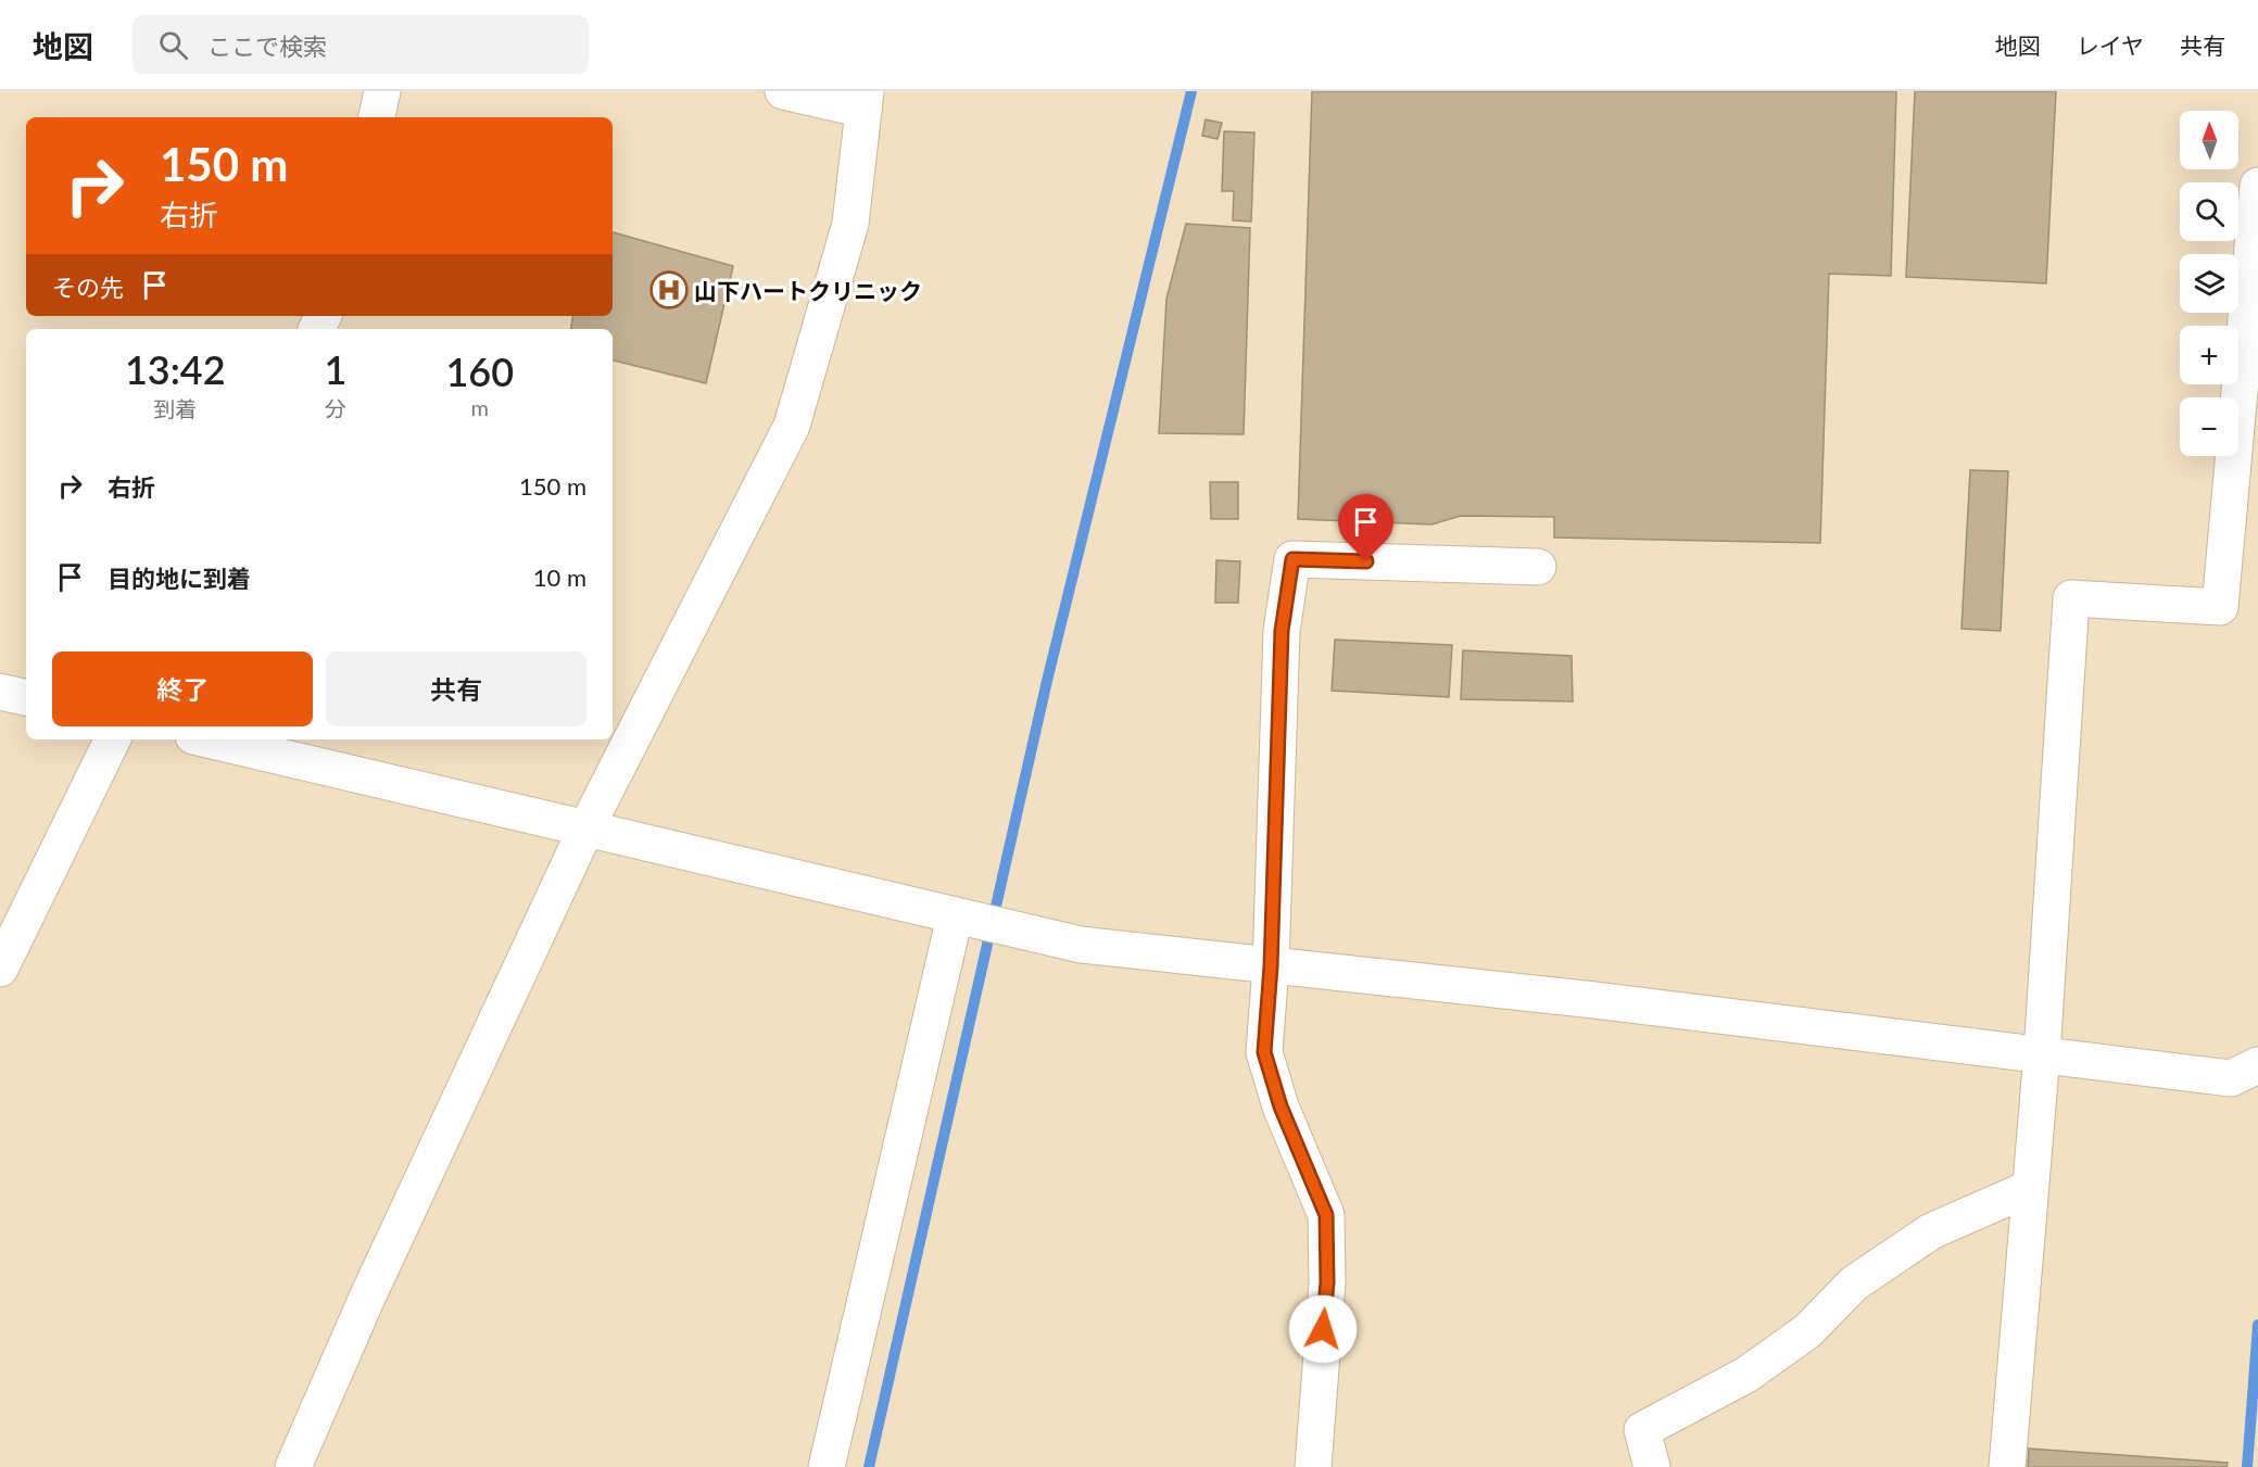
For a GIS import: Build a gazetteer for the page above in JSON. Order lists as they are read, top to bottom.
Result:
{
  "places": {
    "hospital": ["山下ハートクリニック"]
  },
  "north": "top",
  "page": {
    "header": "地図",
    "search": "ここで検索",
    "nav": ["地図", "レイヤ", "共有"],
    "map_buttons": ["+", "−"],
    "turn": ["150 m", "右折"],
    "then": "その先",
    "eta": [
      "13:42",
      "到着",
      "1",
      "分",
      "160",
      "m"
    ],
    "list": [
      {
        "name": "右折",
        "value": "150 m"
      },
      {
        "name": "目的地に到着",
        "value": "10 m"
      }
    ],
    "buttons": ["終了", "共有"]
  }
}
